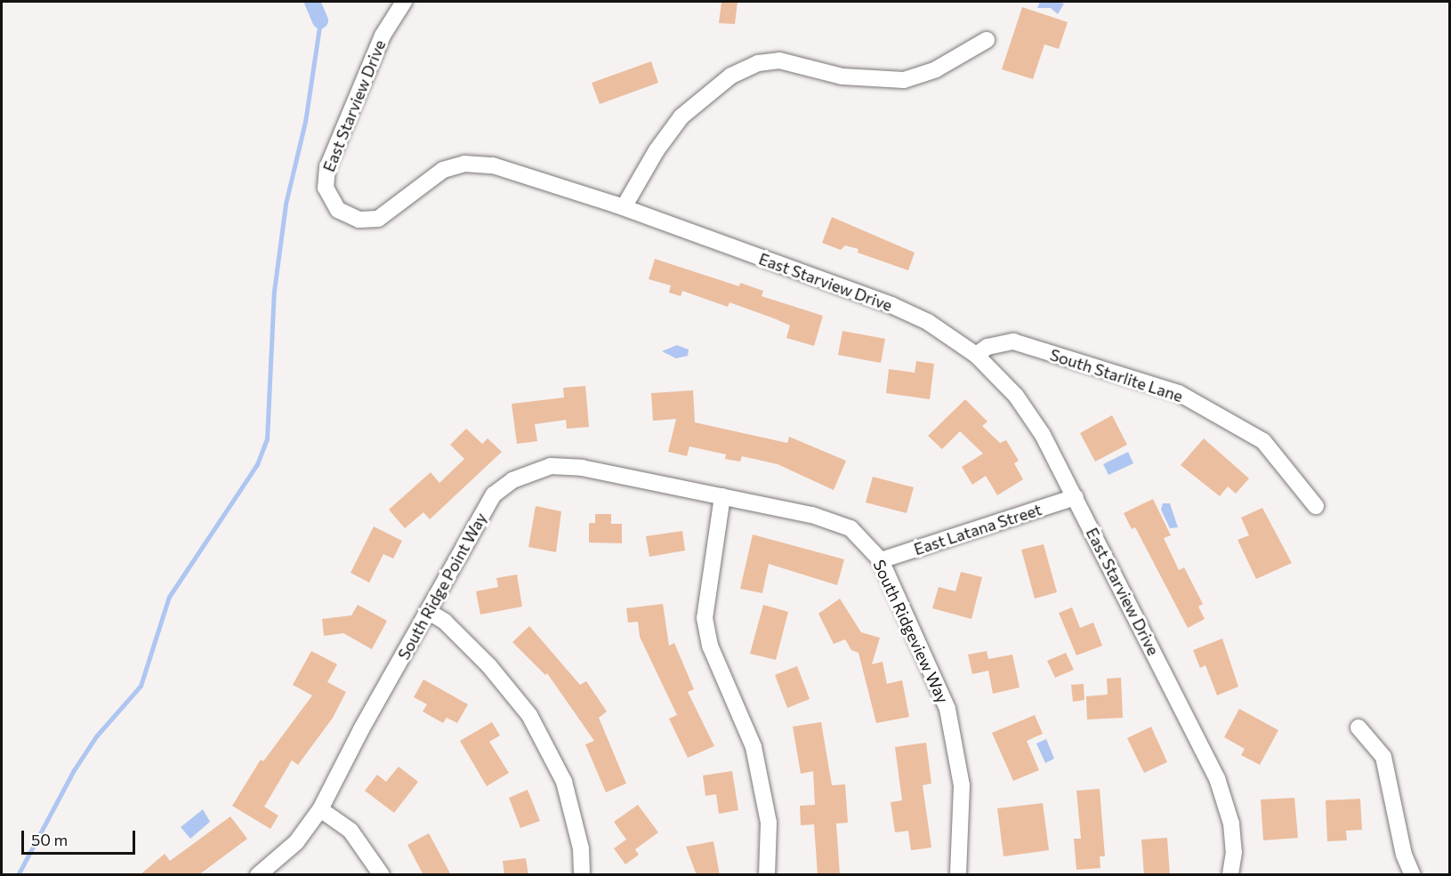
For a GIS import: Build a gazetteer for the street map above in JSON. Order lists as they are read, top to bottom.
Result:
{
  "streets": {
    "street": [
      "East Starview Drive",
      "South Starlite Lane",
      "East Latana Street",
      "South Ridge Point Way",
      "South Ridgeview Way"
    ]
  },
  "crossings": [
    ["East Starview Drive", "South Starlite Lane"],
    ["East Starview Drive", "East Latana Street"],
    ["East Latana Street", "South Ridgeview Way"],
    ["South Ridge Point Way", "South Ridgeview Way"]
  ],
  "scale_bar": "50 m"
}
